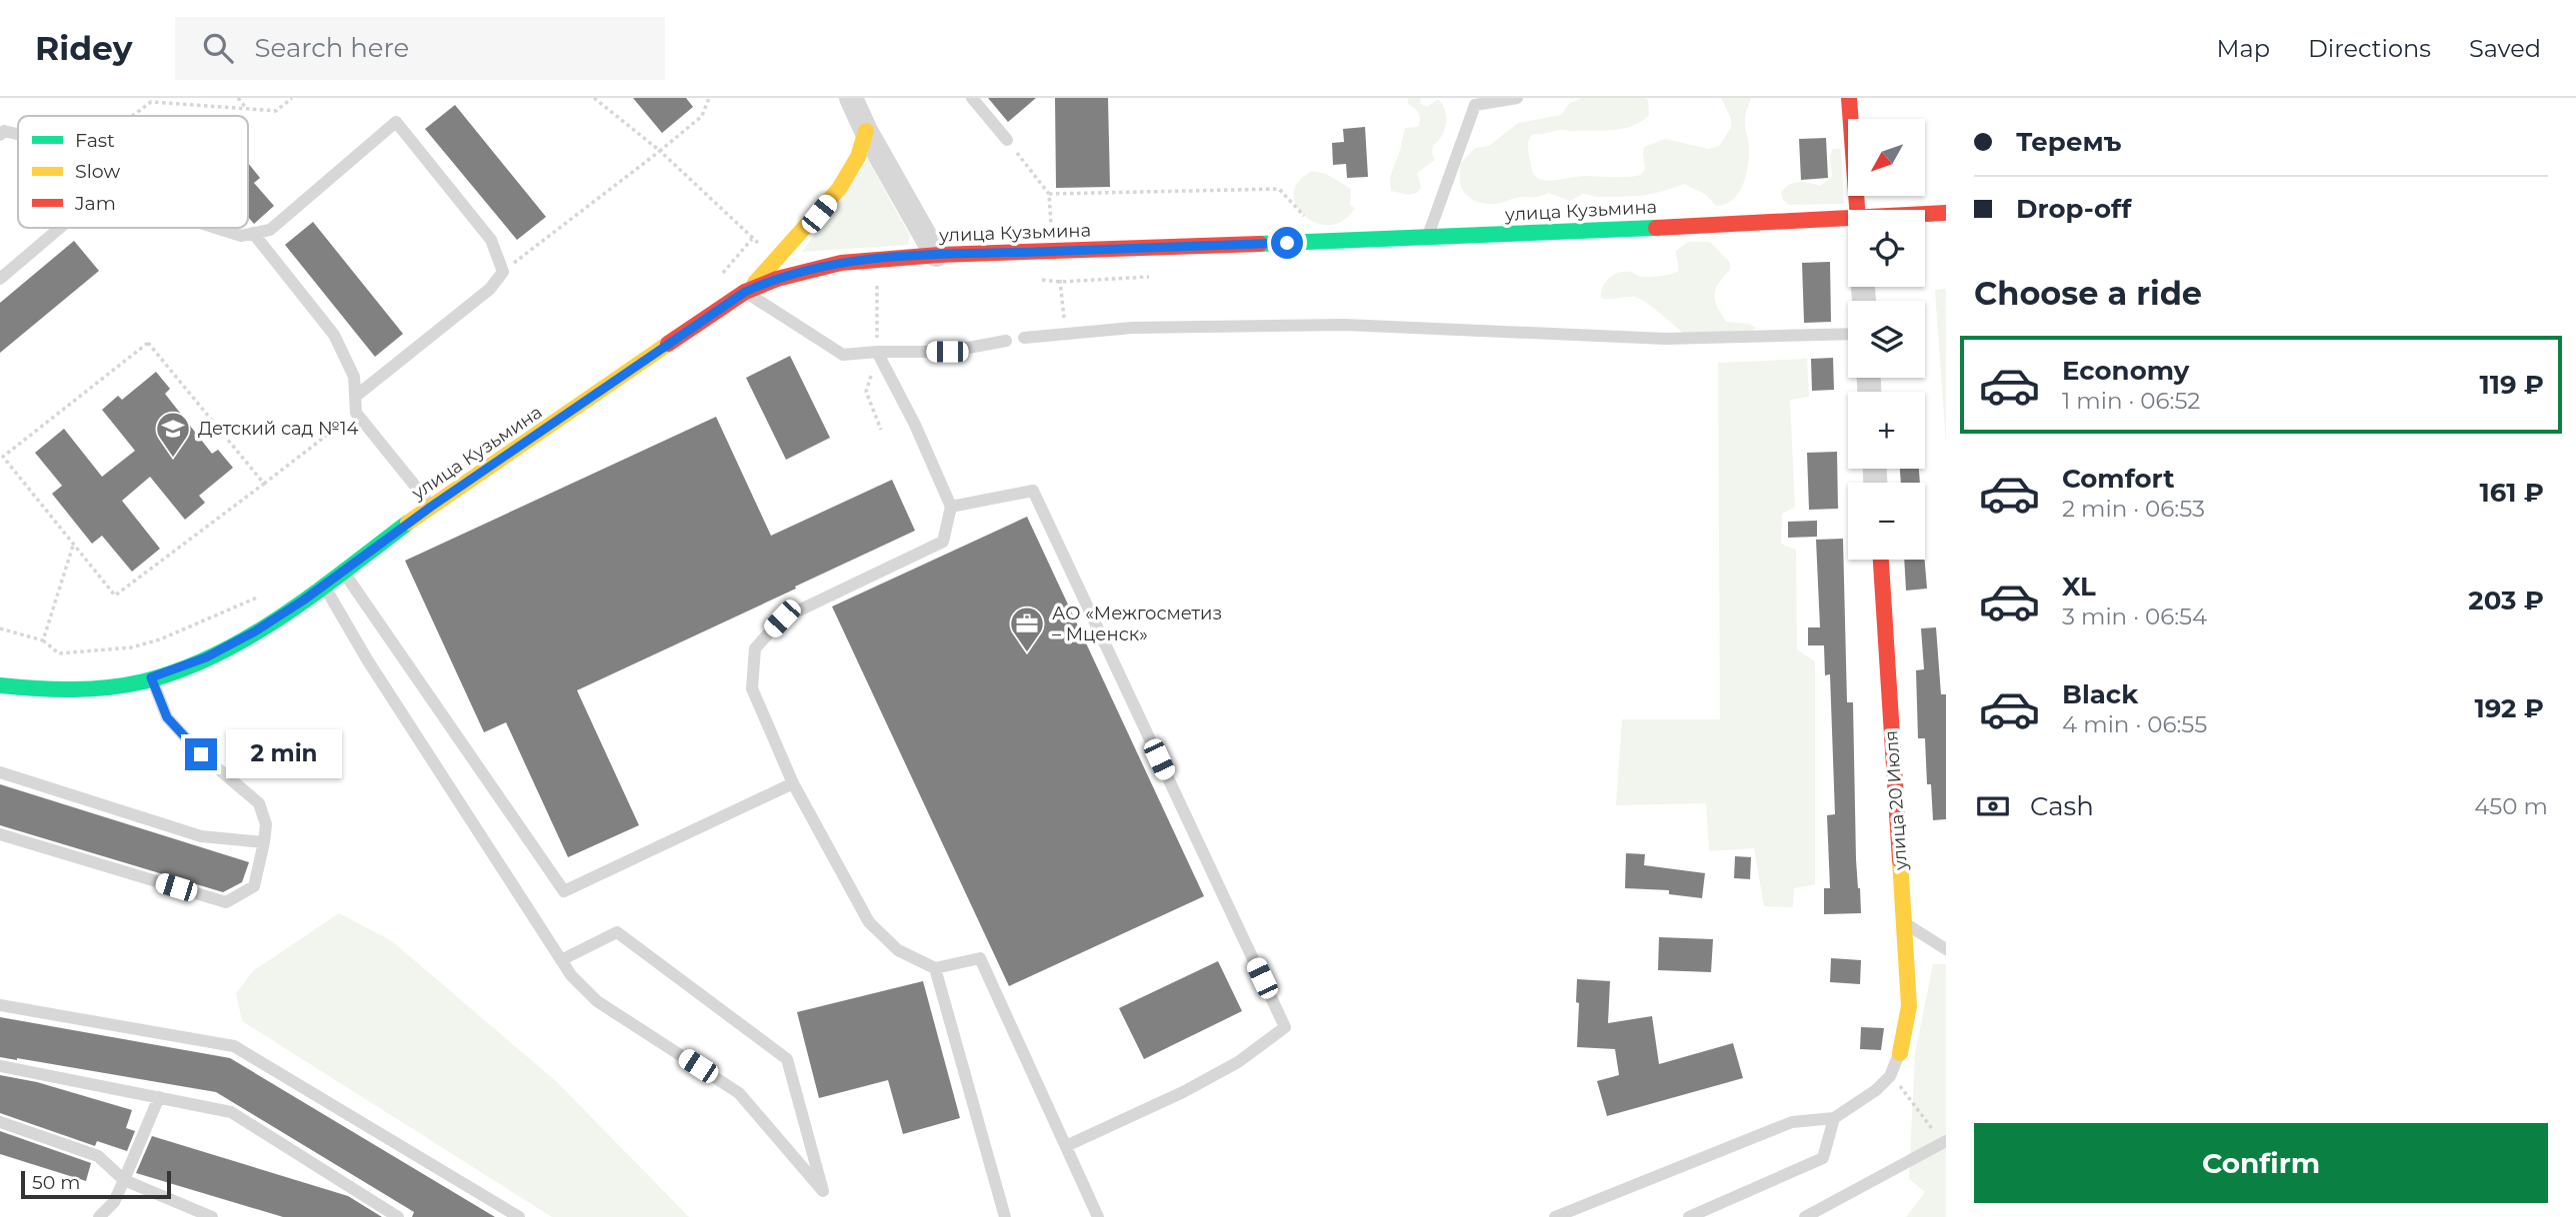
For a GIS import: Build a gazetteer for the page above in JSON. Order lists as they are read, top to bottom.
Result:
{
  "streets": {
    "main road": ["улица Кузьмина", "улица 20 Июля"]
  },
  "places": {
    "school or university": ["Детский сад №14"],
    "office": ["АО «Межгосметиз – Мценск»"]
  },
  "legend": ["Fast", "Slow", "Jam"],
  "scale_bar": "50 m",
  "north": "bottom left",
  "page": {
    "header": "Ridey",
    "search": "Search here",
    "nav": ["Map", "Directions", "Saved"],
    "banner": ["Теремъ", "Drop-off"],
    "map_buttons": ["+", "−"],
    "heading": "Choose a ride",
    "list": [
      {
        "name": "Economy",
        "note": "1 min · 06:52",
        "value": "119 ₽"
      },
      {
        "name": "Comfort",
        "note": "2 min · 06:53",
        "value": "161 ₽"
      },
      {
        "name": "XL",
        "note": "3 min · 06:54",
        "value": "203 ₽"
      },
      {
        "name": "Black",
        "note": "4 min · 06:55",
        "value": "192 ₽"
      }
    ],
    "bubble": "2 min",
    "pay": ["Cash", "450 m"],
    "buttons": "Confirm",
    "scale": "50 m"
  }
}
